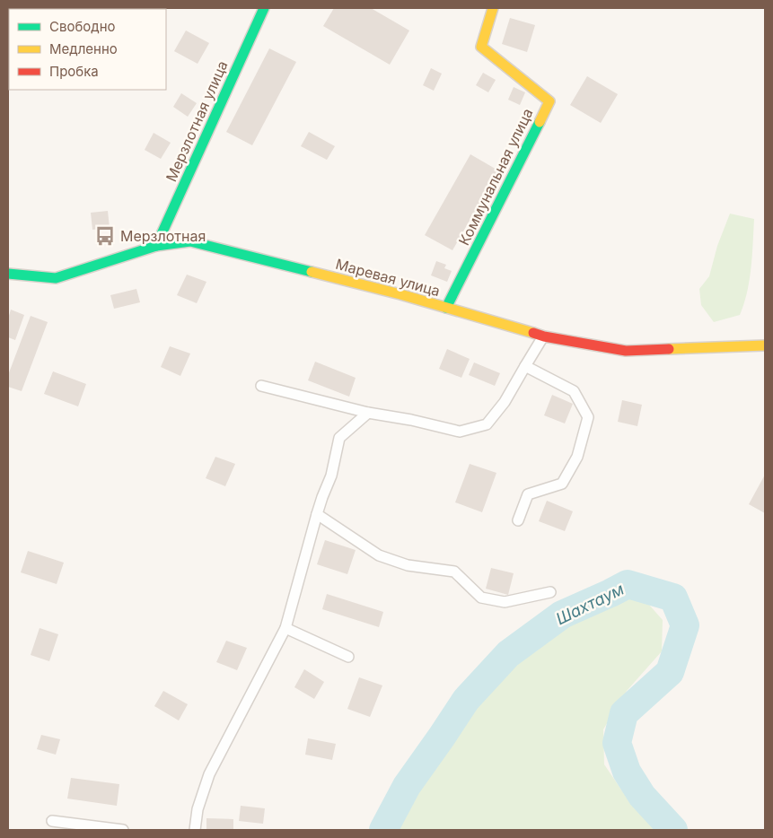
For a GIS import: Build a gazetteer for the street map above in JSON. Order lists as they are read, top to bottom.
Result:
{
  "streets": {
    "street": ["Мерзлотная улица", "Коммунальная улица", "Маревая улица"]
  },
  "crossings": [
    ["Мерзлотная улица", "Маревая улица"],
    ["Коммунальная улица", "Маревая улица"]
  ],
  "water": ["Шахтаум"],
  "places": {
    "bus stop": ["Мерзлотная"]
  },
  "legend": ["Свободно", "Медленно", "Пробка"]
}
